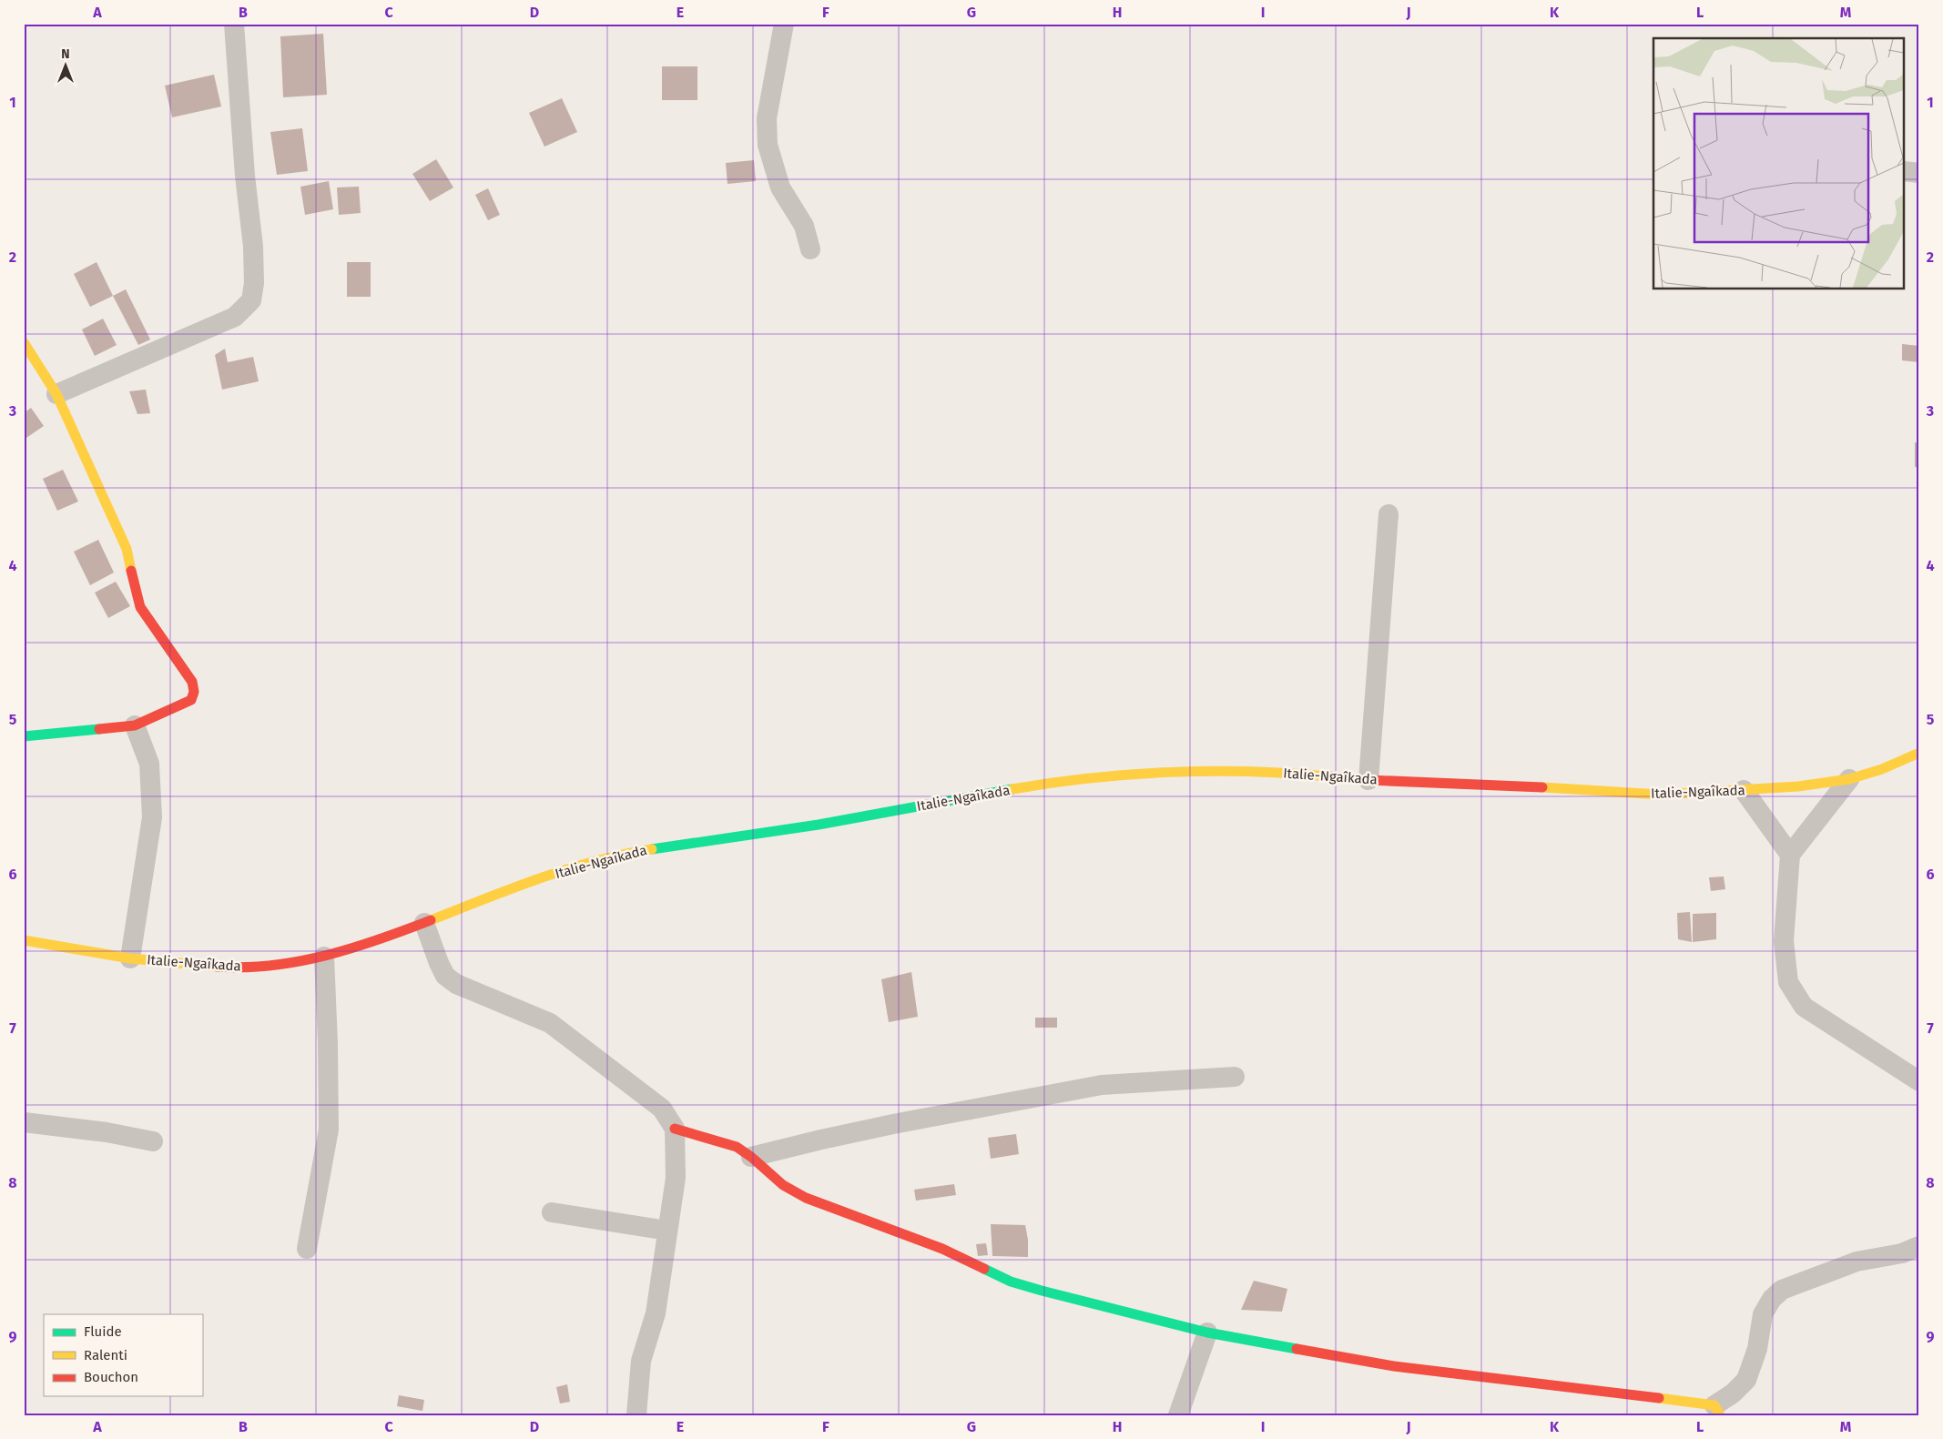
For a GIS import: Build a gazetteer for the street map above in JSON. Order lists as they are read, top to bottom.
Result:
{
  "streets": {
    "street": ["Italie-Ngaîkada"]
  },
  "legend": ["Fluide", "Ralenti", "Bouchon"],
  "north": "top",
  "grid": {
    "columns": [
      "A",
      "B",
      "C",
      "D",
      "E",
      "F",
      "G",
      "H",
      "I",
      "J",
      "K",
      "L",
      "M"
    ],
    "rows": [
      "1",
      "2",
      "3",
      "4",
      "5",
      "6",
      "7",
      "8",
      "9"
    ]
  }
}
